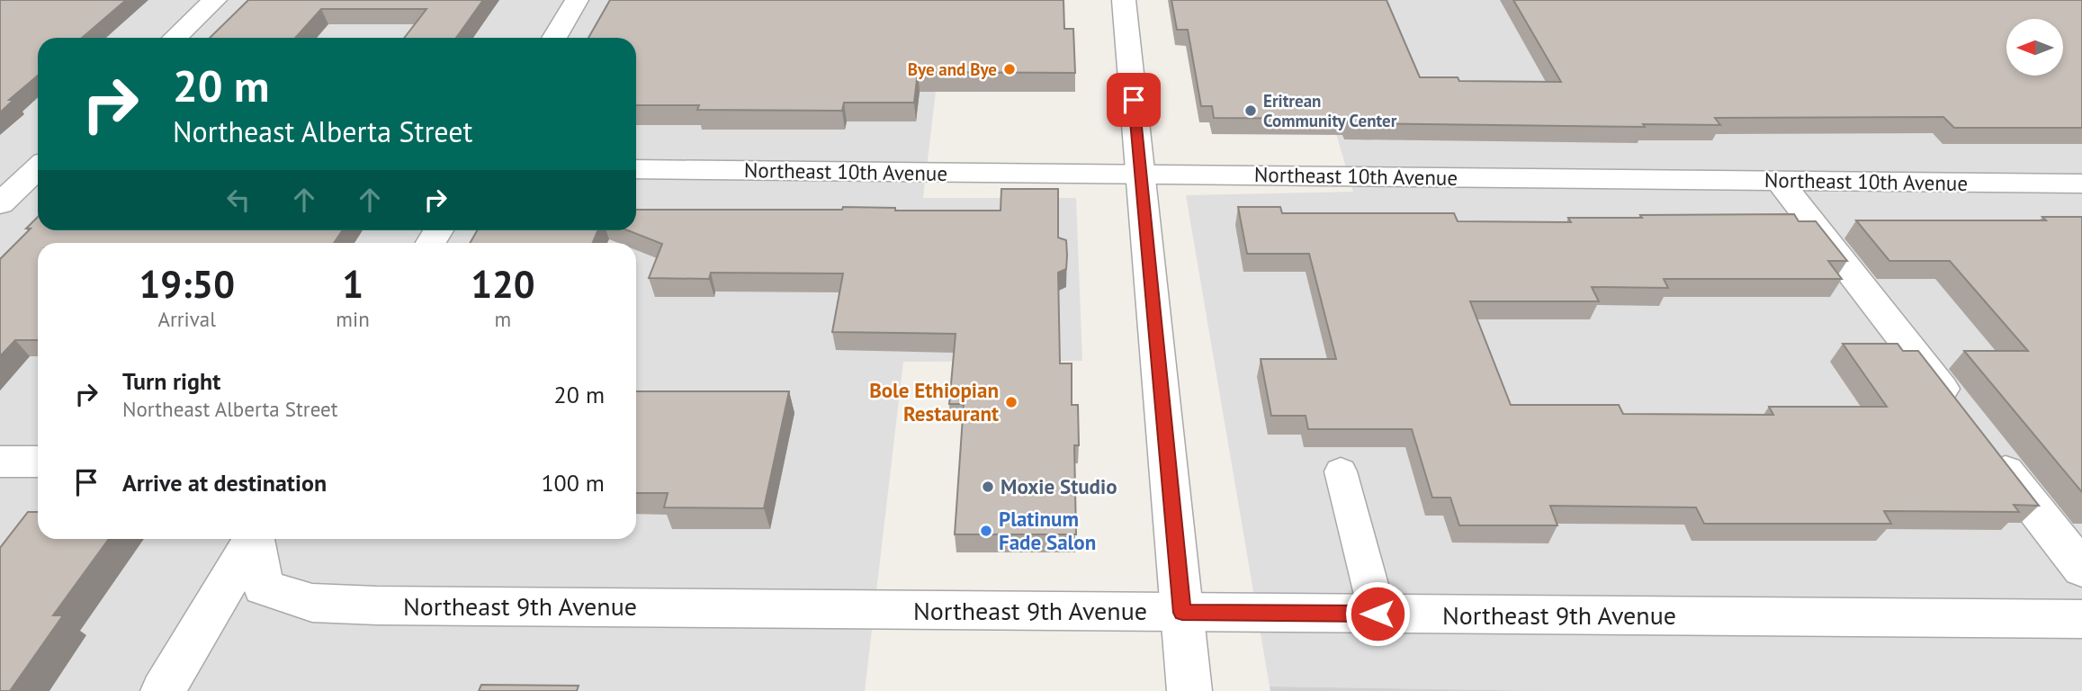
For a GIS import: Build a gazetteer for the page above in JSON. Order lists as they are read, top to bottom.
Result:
{
  "streets": {
    "street": ["Northeast 10th Avenue", "Northeast 9th Avenue"]
  },
  "places": [
    "Bye and Bye",
    "Eritrean Community Center",
    "Bole Ethiopian Restaurant",
    "Moxie Studio",
    "Platinum Fade Salon"
  ],
  "north": "left",
  "page": {
    "turn": ["20 m", "Northeast Alberta Street"],
    "eta": [
      "19:50",
      "Arrival",
      "1",
      "min",
      "120",
      "m"
    ],
    "list": [
      {
        "name": "Turn right",
        "note": "Northeast Alberta Street",
        "value": "20 m"
      },
      {
        "name": "Arrive at destination",
        "value": "100 m"
      }
    ]
  }
}
